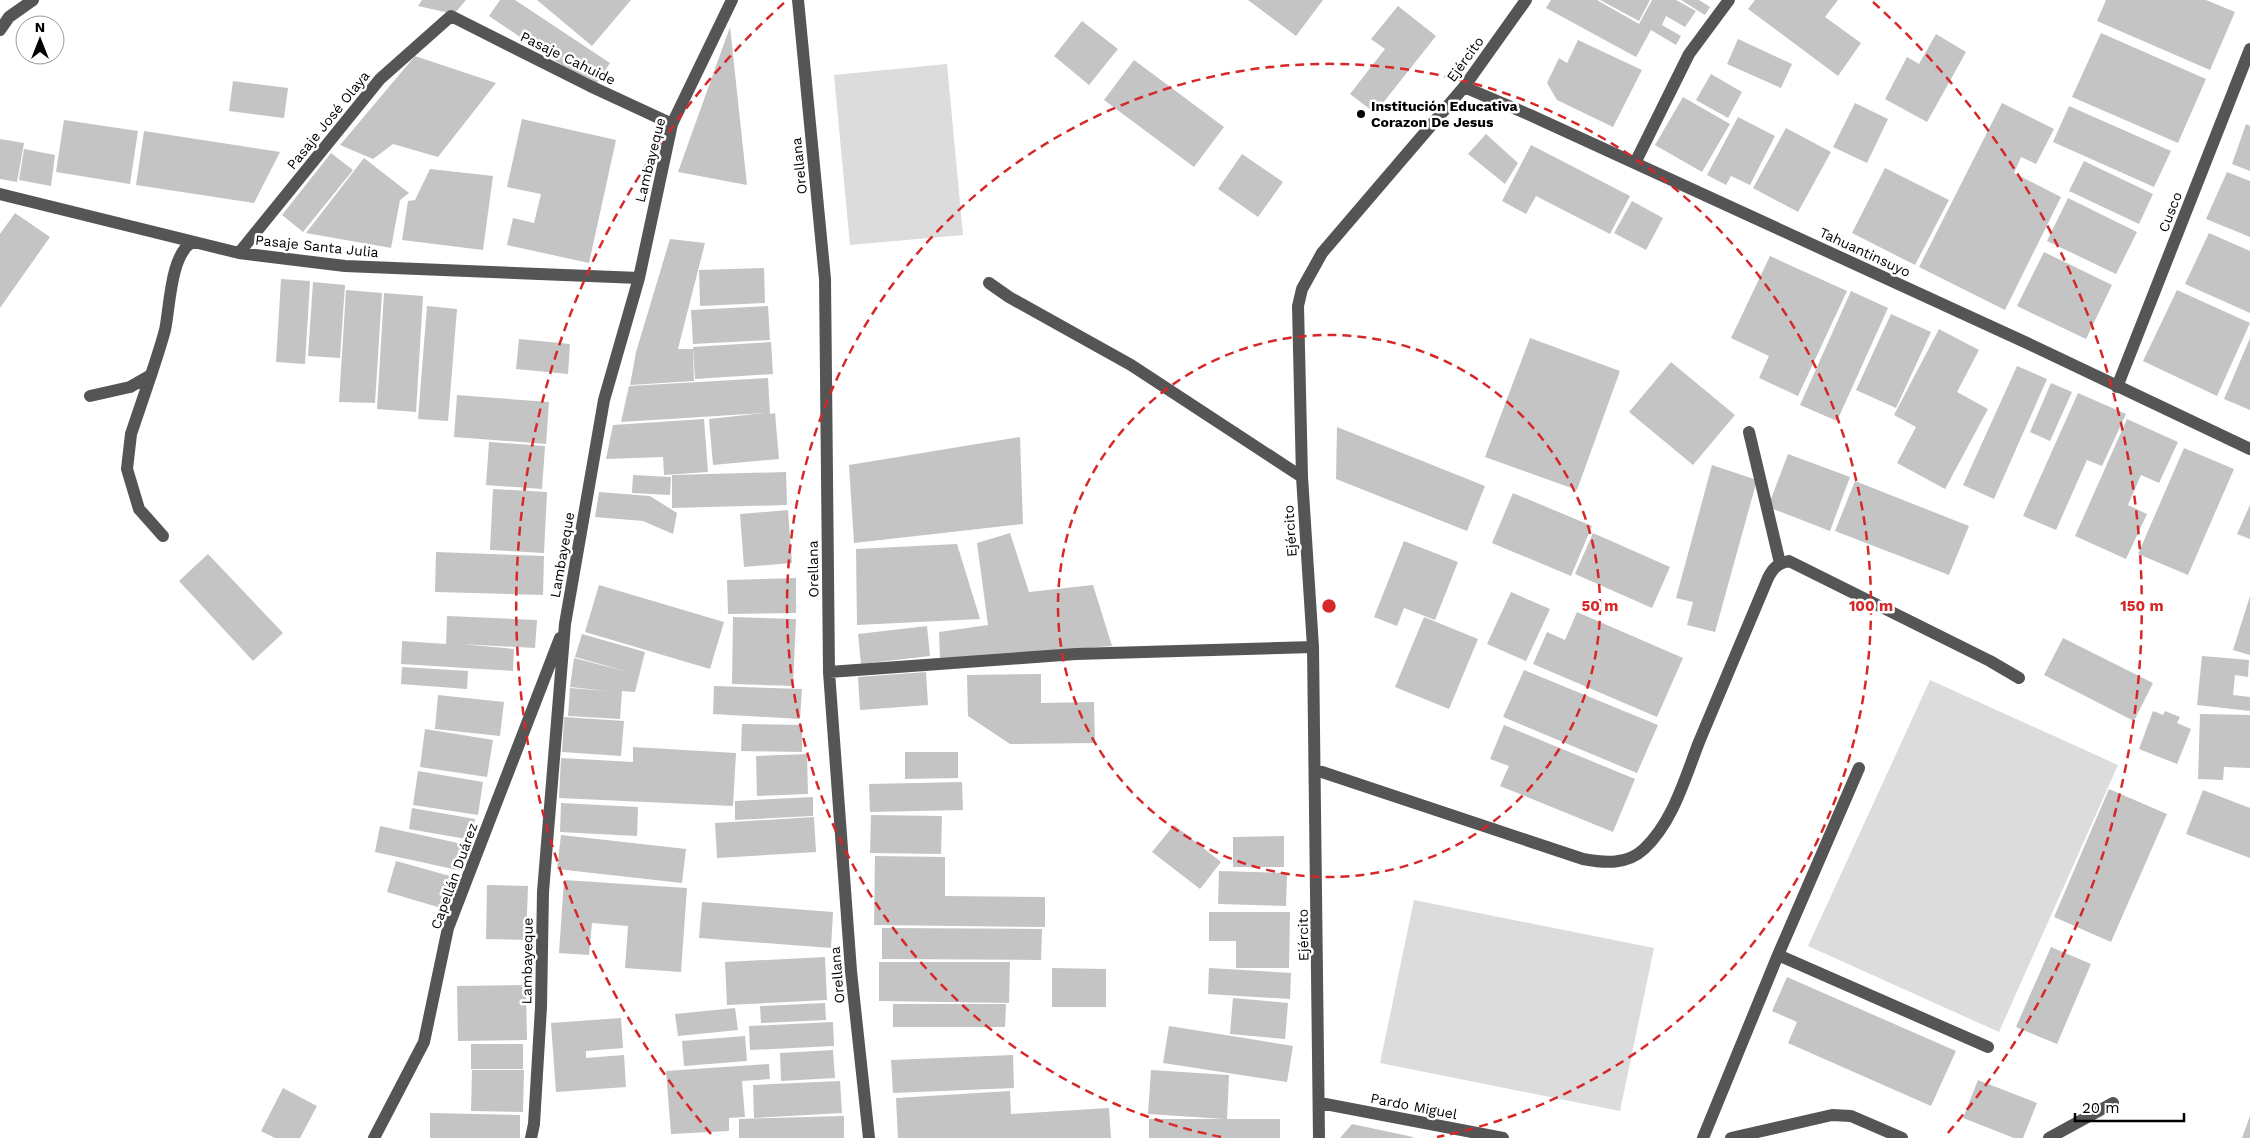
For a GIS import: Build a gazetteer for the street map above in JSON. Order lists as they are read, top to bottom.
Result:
{
  "streets": {
    "street": [
      "Pasaje Cahuide",
      "Ejército",
      "Pasaje José Olaya",
      "Lambayeque",
      "Orellana",
      "Cusco",
      "Pasaje Santa Julia",
      "Tahuantinsuyo",
      "Capellán Duárez",
      "Pardo Miguel"
    ]
  },
  "crossings": [
    ["Pasaje Cahuide", "Pasaje José Olaya"],
    ["Pasaje Cahuide", "Lambayeque"],
    ["Ejército", "Tahuantinsuyo"],
    ["Ejército", "Pardo Miguel"],
    ["Pasaje José Olaya", "Pasaje Santa Julia"],
    ["Lambayeque", "Pasaje Santa Julia"],
    ["Lambayeque", "Capellán Duárez"],
    ["Cusco", "Tahuantinsuyo"]
  ],
  "places": ["Institución Educativa Corazon De Jesus"],
  "scale_bar": "20 m",
  "north": "top",
  "rings": ["50 m", "100 m", "150 m"]
}
